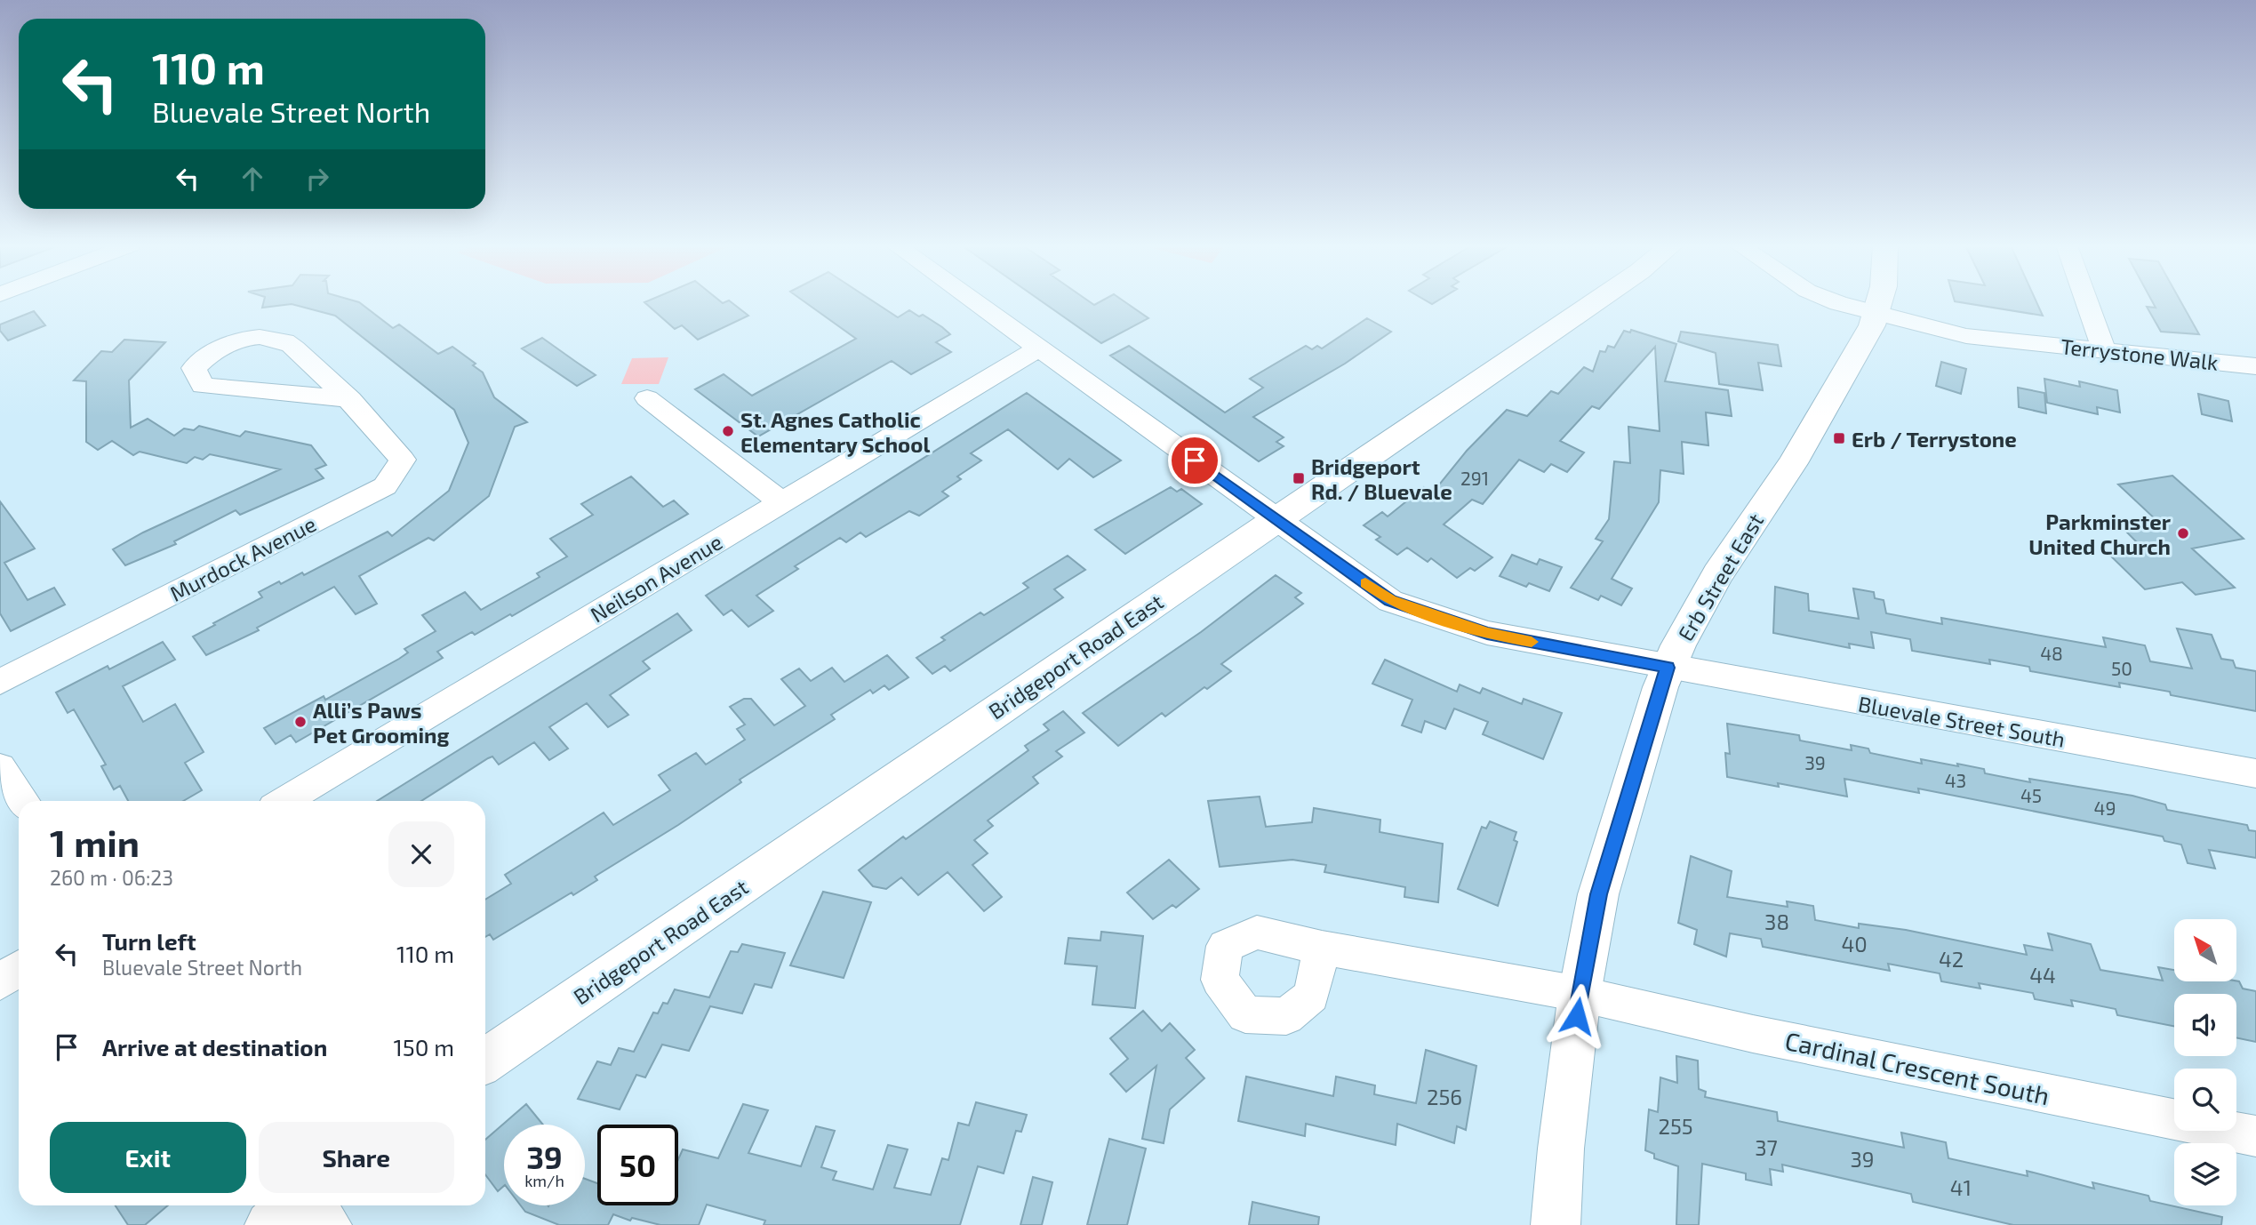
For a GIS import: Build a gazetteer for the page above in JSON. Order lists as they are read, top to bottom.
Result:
{
  "streets": {
    "main road": ["Erb Street East", "Bridgeport Road East"],
    "street": [
      "Terrystone Walk",
      "Murdock Avenue",
      "Neilson Avenue",
      "Bluevale Street South",
      "Cardinal Crescent South"
    ]
  },
  "crossings": [
    ["Terrystone Walk", "Erb Street East"],
    ["Erb Street East", "Bluevale Street South"],
    ["Erb Street East", "Cardinal Crescent South"],
    ["Neilson Avenue", "Bluevale Street South"],
    ["Bridgeport Road East", "Bluevale Street South"]
  ],
  "places": {
    "other": ["St. Agnes Catholic Elementary School", "Parkminster United Church", "Alli’s Paws Pet Grooming"],
    "transit": ["Erb / Terrystone", "Bridgeport Rd. / Bluevale"]
  },
  "house_numbers": [
    "291",
    "48",
    "50",
    "39",
    "43",
    "45",
    "49",
    "38",
    "40",
    "42",
    "44",
    "256",
    "255",
    "37",
    "39",
    "41"
  ],
  "north": "top left",
  "page": {
    "turn": ["110 m", "Bluevale Street North"],
    "heading": ["1 min", "260 m · 06:23"],
    "list": [
      {
        "name": "Turn left",
        "note": "Bluevale Street North",
        "value": "110 m"
      },
      {
        "name": "Arrive at destination",
        "value": "150 m"
      }
    ],
    "buttons": ["Exit", "Share"],
    "speed": "39 km/h",
    "limit": "50"
  }
}
